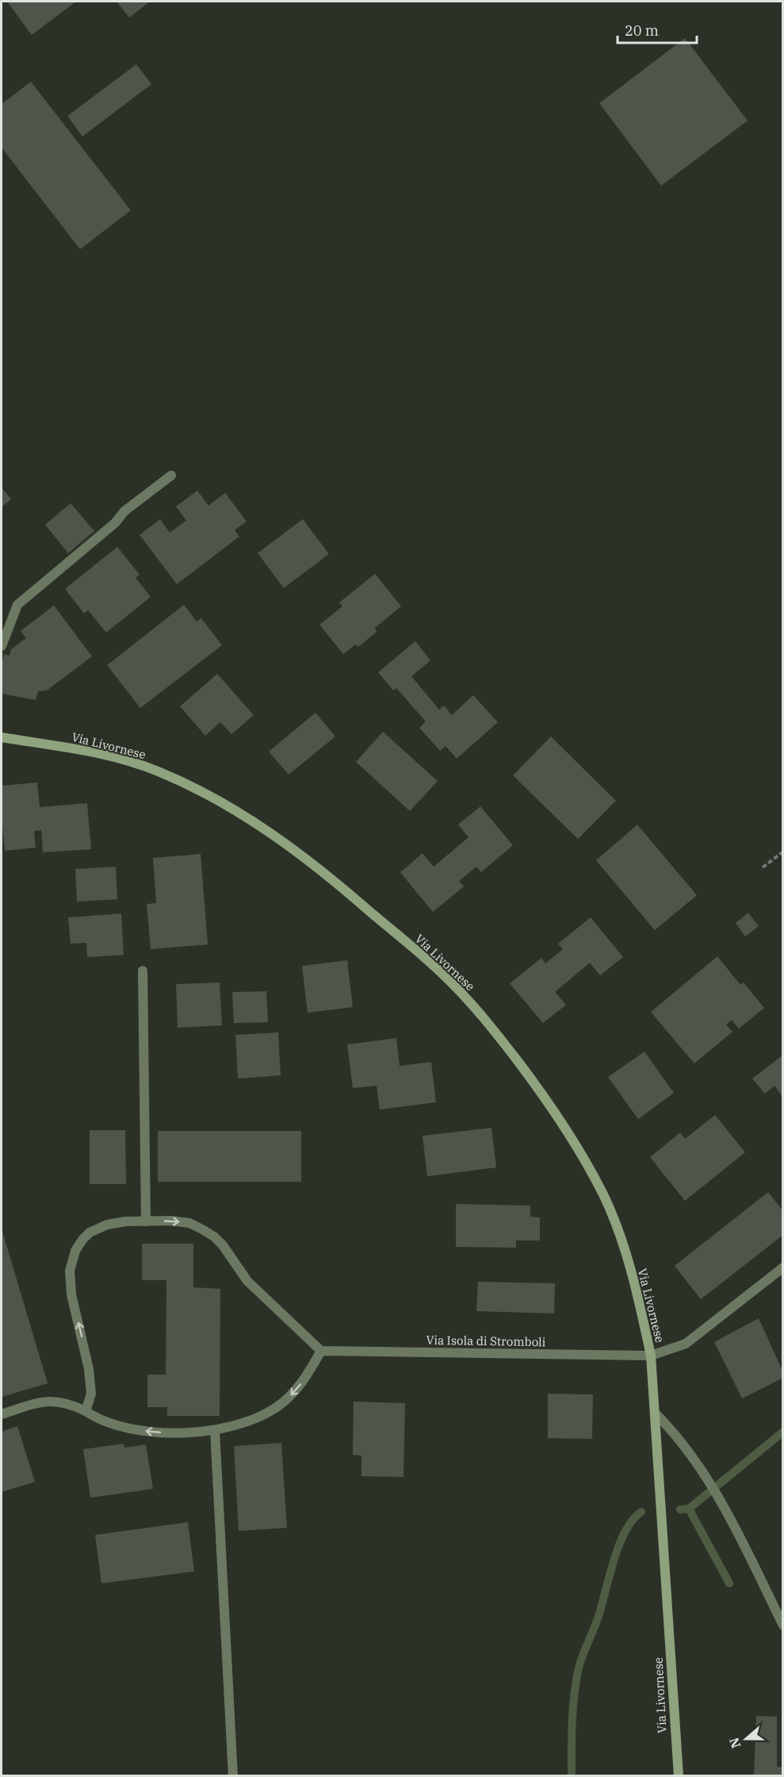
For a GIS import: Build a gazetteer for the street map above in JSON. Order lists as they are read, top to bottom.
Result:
{
  "streets": {
    "street": ["Via Livornese", "Via Isola di Stromboli"]
  },
  "crossings": [
    ["Via Livornese", "Via Isola di Stromboli"]
  ],
  "scale_bar": "20 m",
  "north": "left"
}
